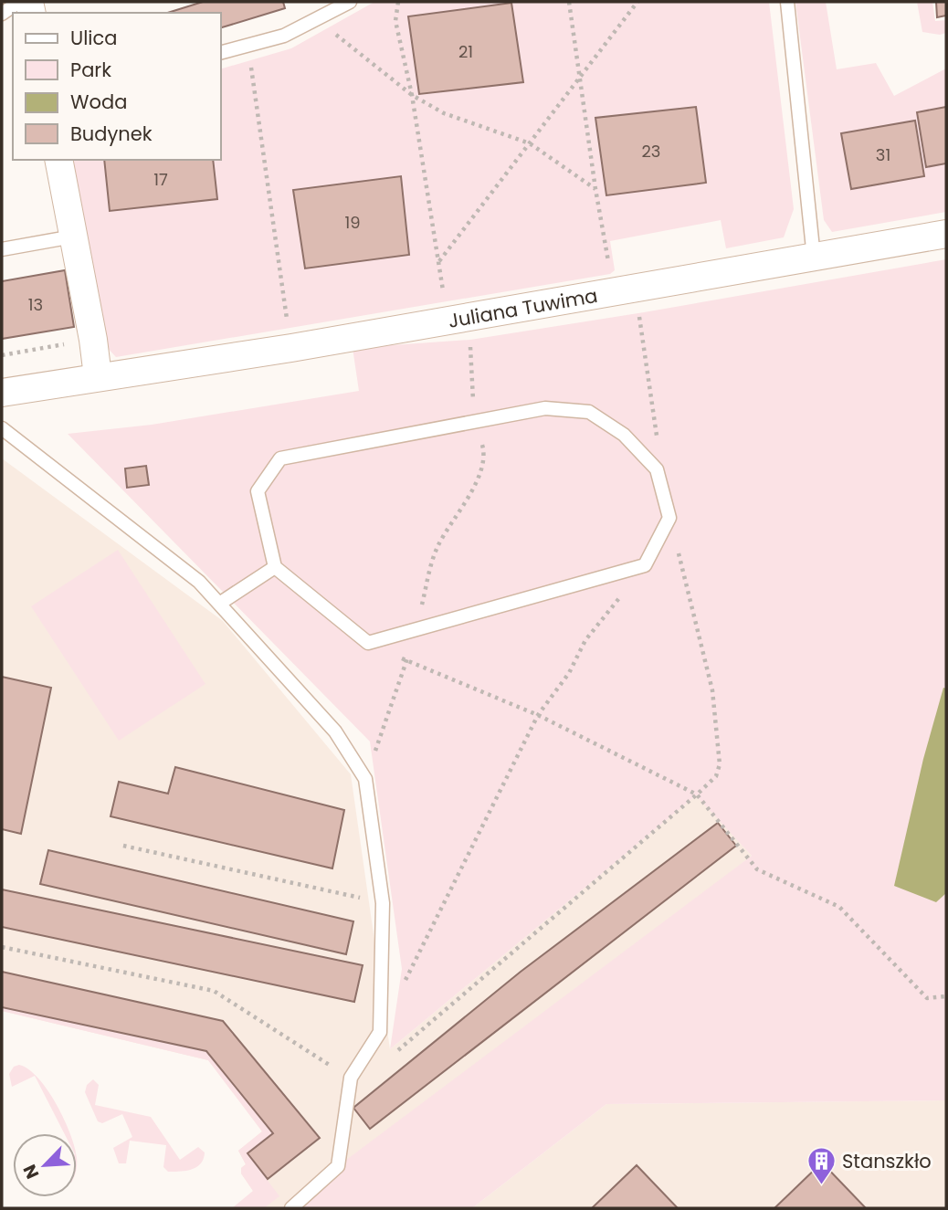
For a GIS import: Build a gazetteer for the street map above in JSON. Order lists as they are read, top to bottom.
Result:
{
  "streets": {
    "street": ["Juliana Tuwima"]
  },
  "places": {
    "building": ["Stanszkło"]
  },
  "house_numbers": [
    "21",
    "23",
    "31",
    "17",
    "19",
    "13"
  ],
  "legend": [
    "Ulica",
    "Park",
    "Woda",
    "Budynek"
  ],
  "north": "bottom left"
}
